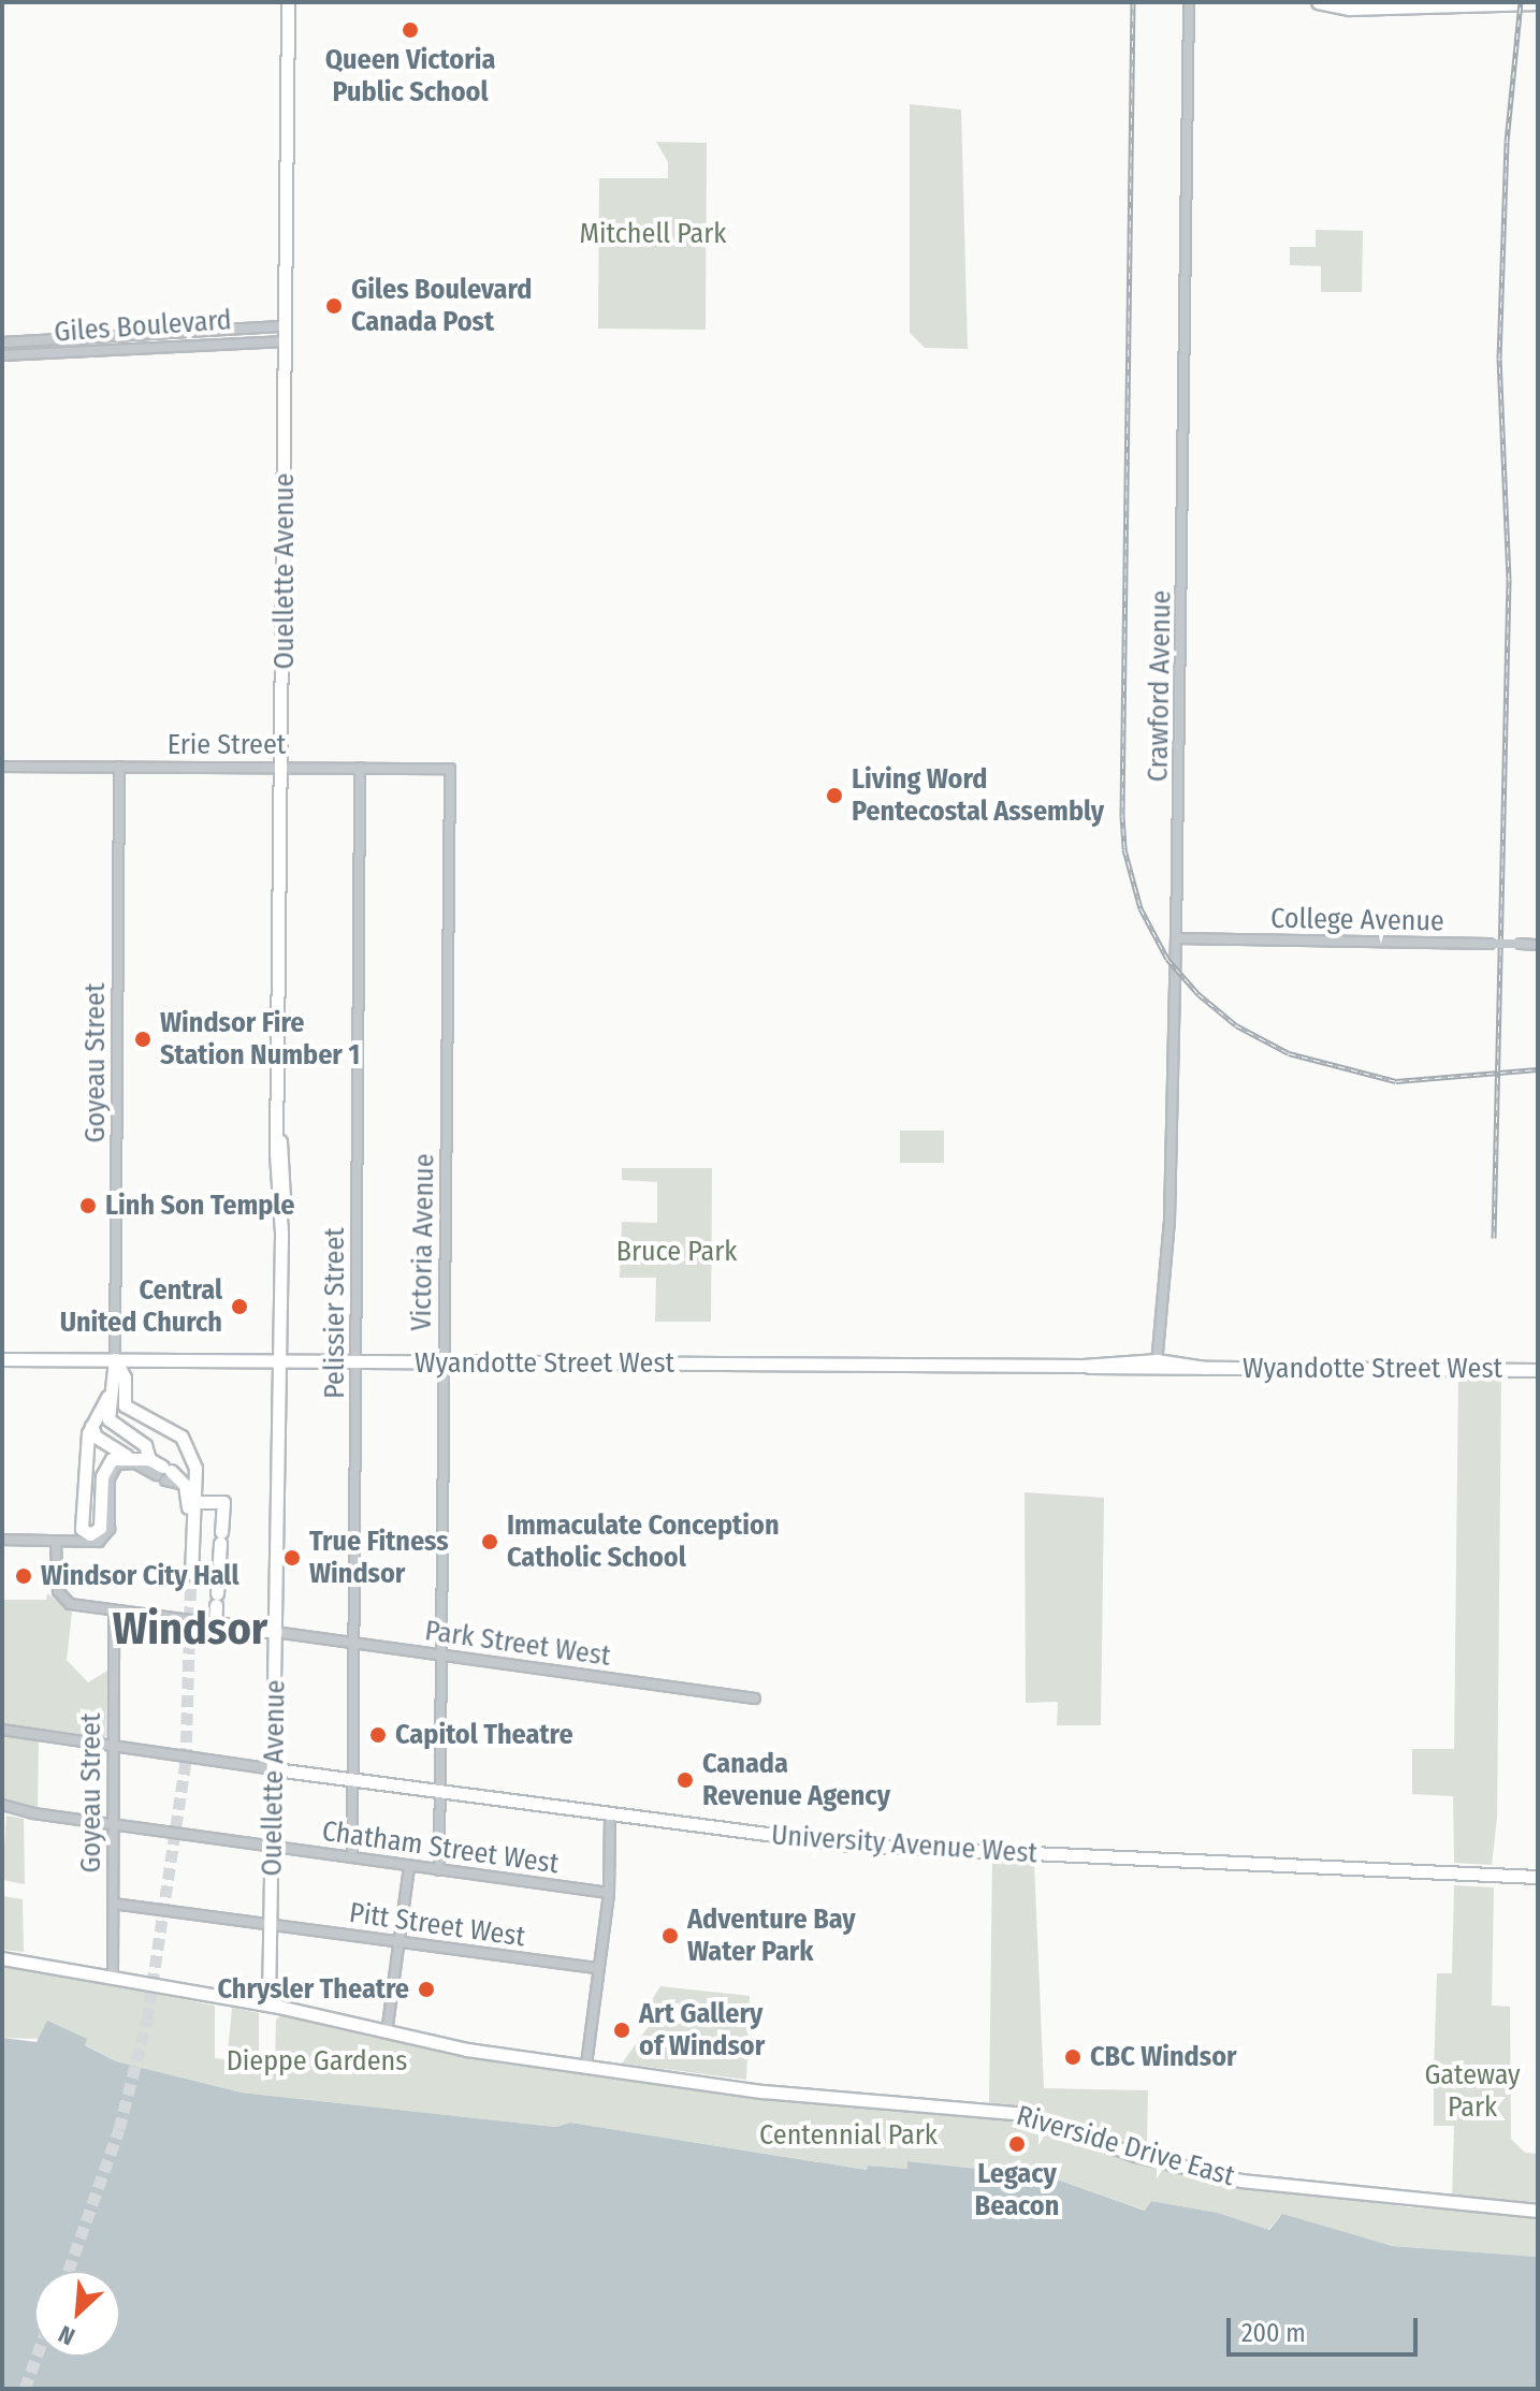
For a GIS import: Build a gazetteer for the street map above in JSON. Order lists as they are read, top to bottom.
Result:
{
  "streets": {
    "main road": [
      "Ouellette Avenue",
      "Wyandotte Street West",
      "University Avenue West",
      "Riverside Drive East"
    ],
    "street": [
      "Giles Boulevard",
      "Crawford Avenue",
      "Erie Street",
      "College Avenue",
      "Goyeau Street",
      "Victoria Avenue",
      "Pelissier Street",
      "Park Street West",
      "Chatham Street West",
      "Pitt Street West"
    ]
  },
  "crossings": [
    ["Giles Boulevard", "Ouellette Avenue"],
    ["Ouellette Avenue", "Erie Street"],
    ["Ouellette Avenue", "Wyandotte Street West"],
    ["Ouellette Avenue", "Park Street West"],
    ["Ouellette Avenue", "University Avenue West"],
    ["Ouellette Avenue", "Chatham Street West"],
    ["Ouellette Avenue", "Pitt Street West"],
    ["Ouellette Avenue", "Riverside Drive East"],
    ["Crawford Avenue", "College Avenue"],
    ["Crawford Avenue", "Wyandotte Street West"],
    ["Erie Street", "Goyeau Street"],
    ["Erie Street", "Victoria Avenue"],
    ["Erie Street", "Pelissier Street"],
    ["Goyeau Street", "Wyandotte Street West"],
    ["Goyeau Street", "Chatham Street West"],
    ["Goyeau Street", "Pitt Street West"],
    ["Goyeau Street", "Riverside Drive East"],
    ["Victoria Avenue", "Wyandotte Street West"],
    ["Victoria Avenue", "Park Street West"],
    ["Victoria Avenue", "University Avenue West"],
    ["Victoria Avenue", "Chatham Street West"],
    ["Pelissier Street", "Wyandotte Street West"],
    ["Pelissier Street", "Park Street West"],
    ["Pelissier Street", "University Avenue West"],
    ["Pelissier Street", "Chatham Street West"]
  ],
  "districts": ["Windsor"],
  "parks": [
    "Mitchell Park",
    "Bruce Park",
    "Dieppe Gardens",
    "Gateway Park",
    "Centennial Park"
  ],
  "places": [
    "Queen Victoria Public School",
    "Giles Boulevard Canada Post",
    "Living Word Pentecostal Assembly",
    "Windsor Fire Station Number 1",
    "Linh Son Temple",
    "Central United Church",
    "Immaculate Conception Catholic School",
    "True Fitness Windsor",
    "Windsor City Hall",
    "Capitol Theatre",
    "Canada Revenue Agency",
    "Adventure Bay Water Park",
    "Chrysler Theatre",
    "Art Gallery of Windsor",
    "CBC Windsor",
    "Legacy Beacon"
  ],
  "scale_bar": "200 m",
  "north": "bottom left"
}
